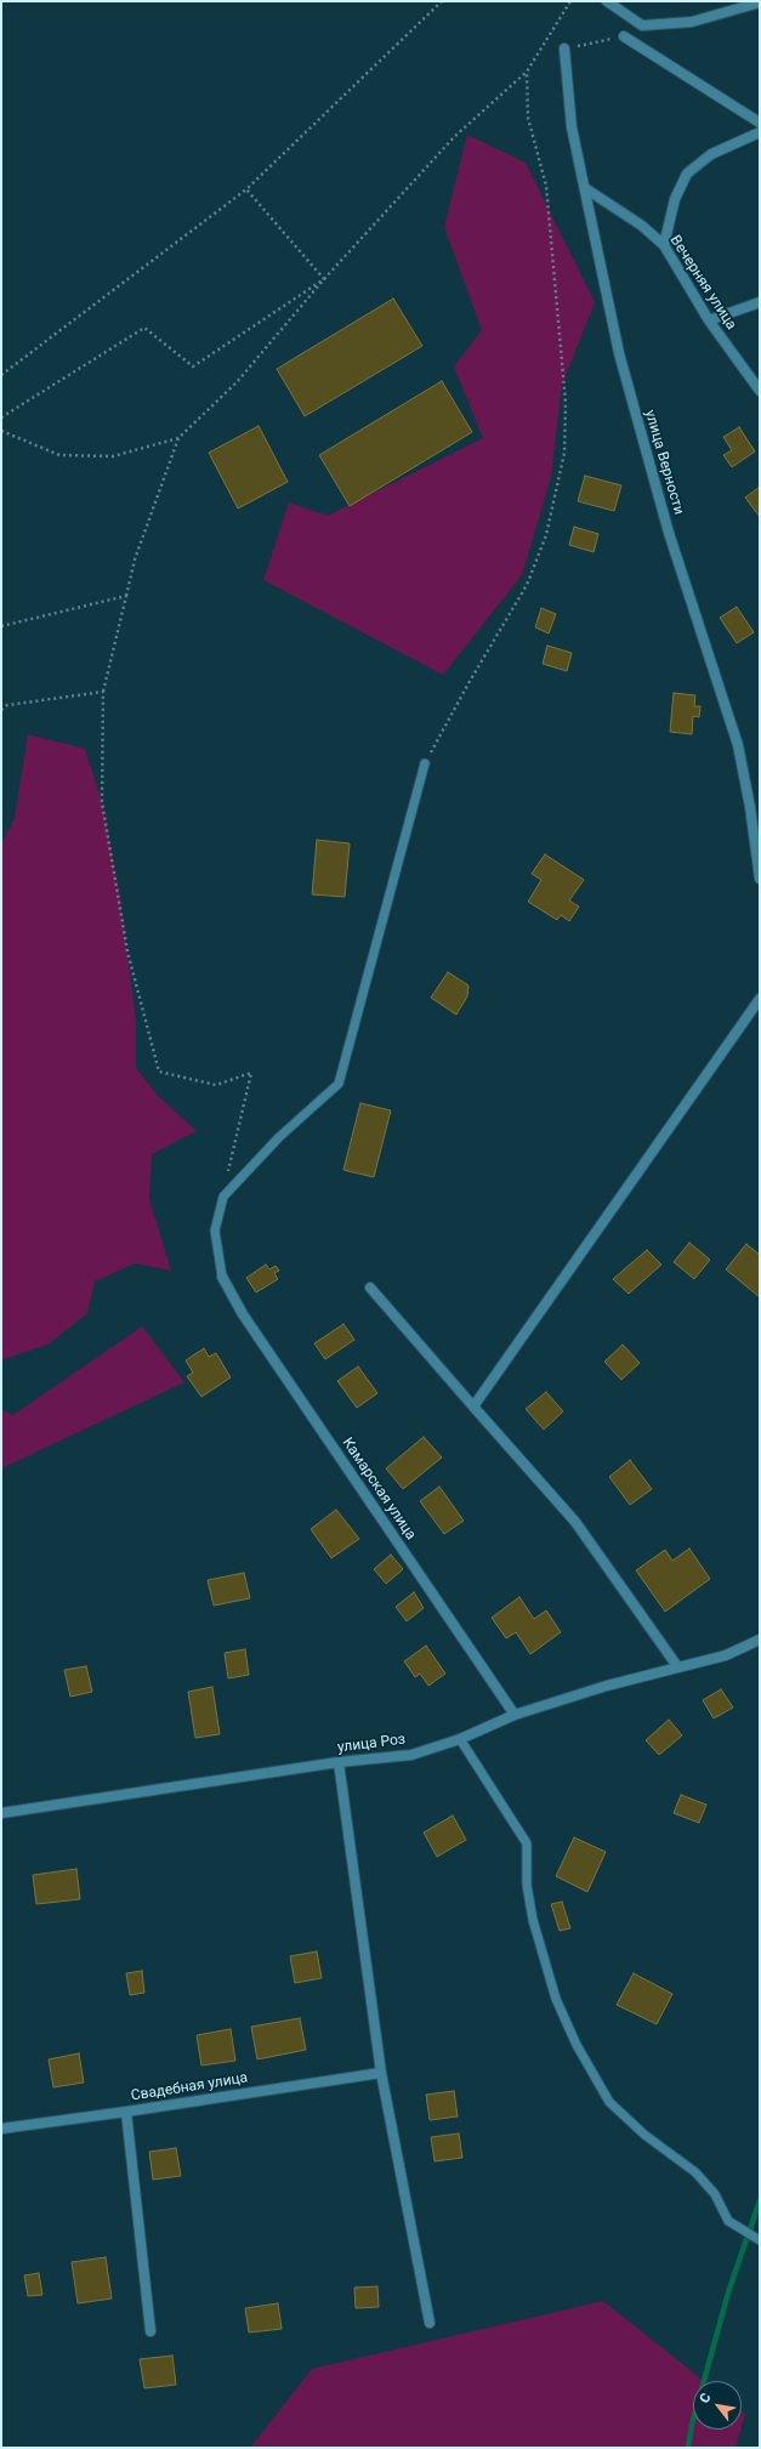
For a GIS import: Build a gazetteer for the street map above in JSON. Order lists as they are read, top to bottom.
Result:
{
  "streets": {
    "street": [
      "Вечерняя улица",
      "улица Верности",
      "Камарская улица",
      "улица Роз",
      "Свадебная улица"
    ]
  },
  "crossings": [
    ["Вечерняя улица", "улица Верности"],
    ["Камарская улица", "улица Роз"]
  ],
  "north": "top left"
}
